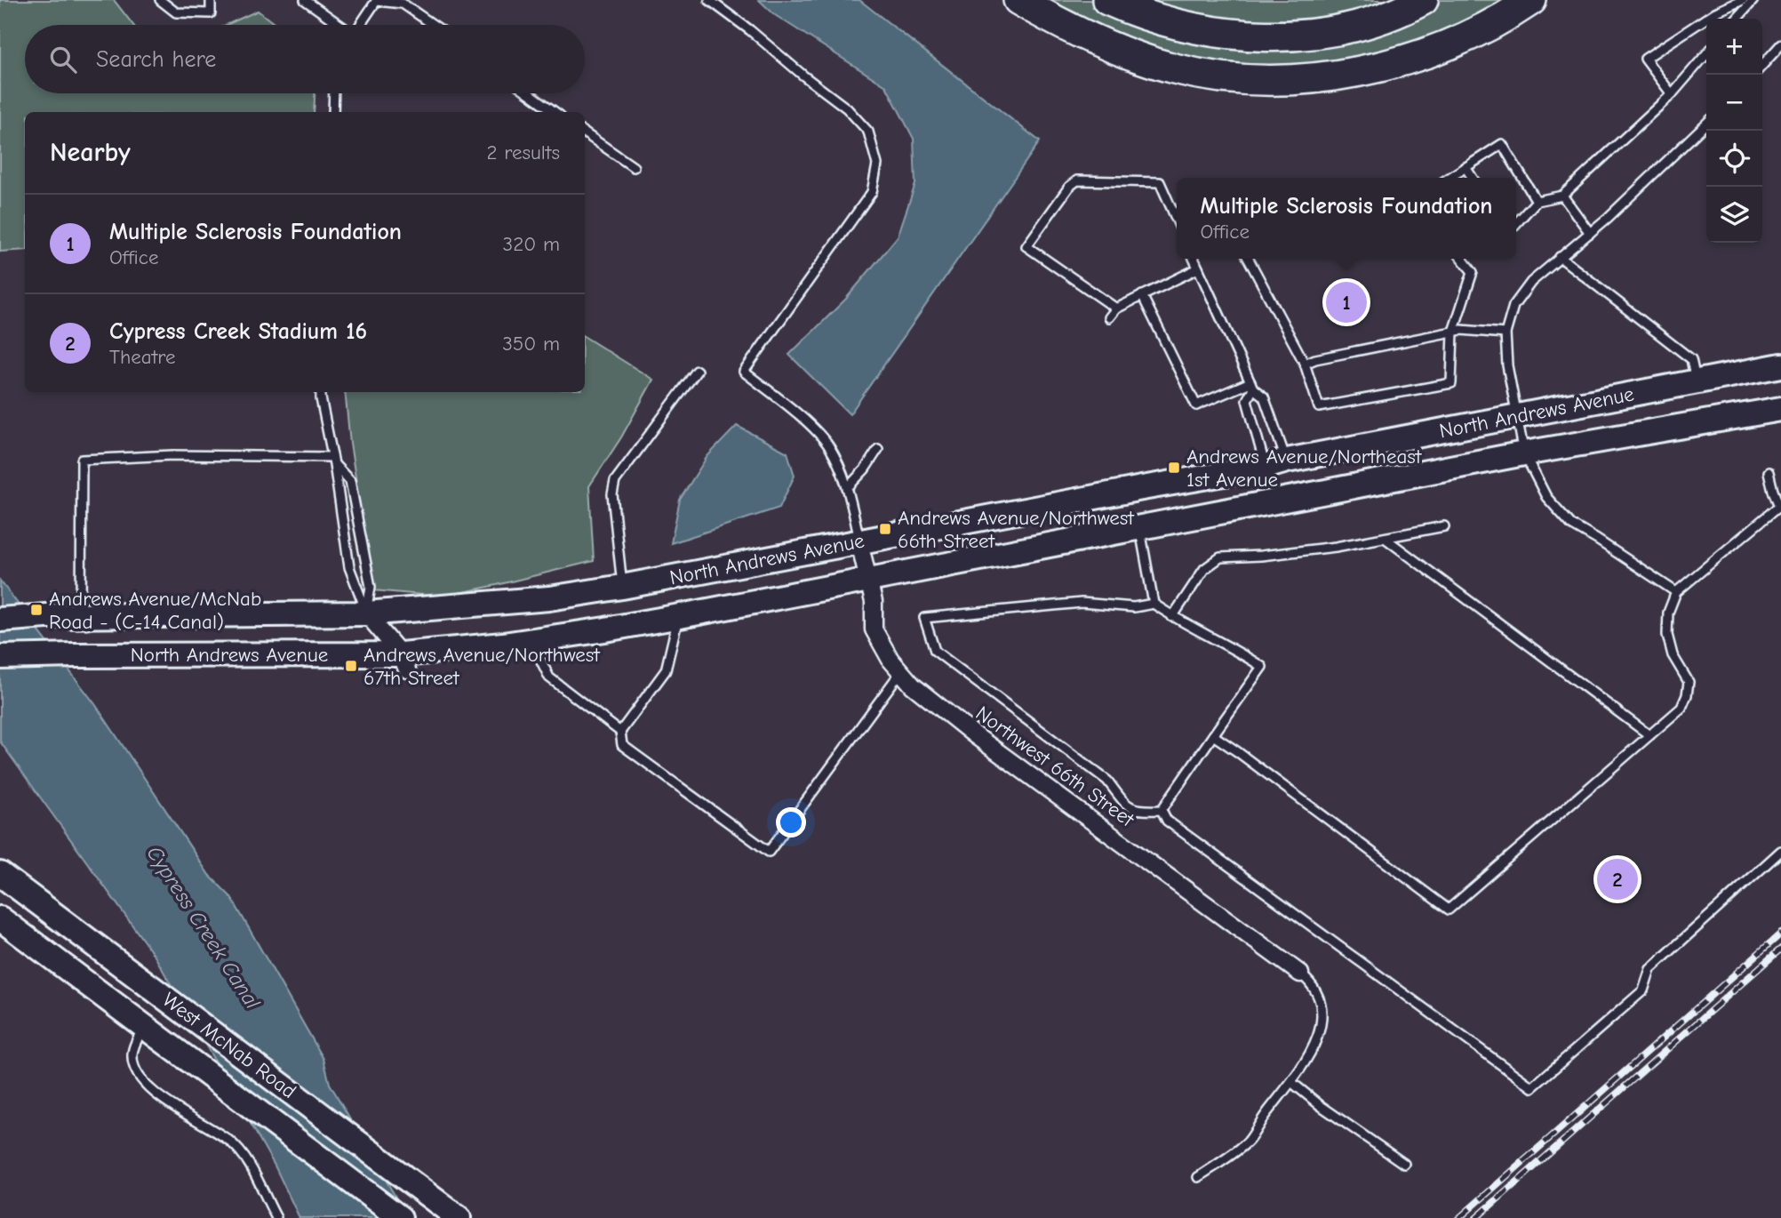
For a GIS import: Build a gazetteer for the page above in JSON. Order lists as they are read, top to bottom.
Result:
{
  "streets": {
    "main road": ["North Andrews Avenue", "West McNab Road"],
    "street": ["Northwest 66th Street"]
  },
  "crossings": [
    ["North Andrews Avenue", "Northwest 66th Street"]
  ],
  "water": ["Cypress Creek Canal"],
  "places": {
    "transit": [
      "Andrews Avenue/Northeast 1st Avenue",
      "Andrews Avenue/Northwest 66th Street",
      "Andrews Avenue/McNab Road - (C-14 Canal)",
      "Andrews Avenue/Northwest 67th Street"
    ]
  },
  "page": {
    "map_buttons": ["+", "−"],
    "search": "Search here",
    "heading": ["Nearby", "2 results"],
    "popup": ["Multiple Sclerosis Foundation", "Office"],
    "list": [
      {
        "mark": "1",
        "name": "Multiple Sclerosis Foundation",
        "note": "Office",
        "value": "320 m"
      },
      {
        "mark": "2",
        "name": "Cypress Creek Stadium 16",
        "note": "Theatre",
        "value": "350 m"
      }
    ],
    "pins": ["1", "2"]
  }
}
